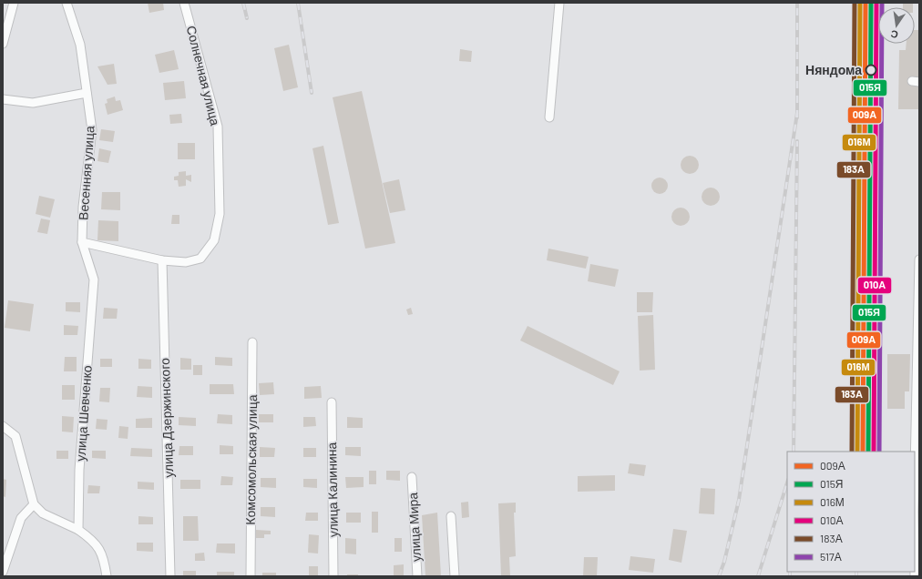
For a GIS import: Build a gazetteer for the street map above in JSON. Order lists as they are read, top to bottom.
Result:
{
  "streets": {
    "street": [
      "Солнечная улица",
      "Весенняя улица",
      "улица Шевченко",
      "улица Дзержинского",
      "Комсомольская улица",
      "улица Калинина",
      "улица Мира"
    ]
  },
  "crossings": [
    ["Солнечная улица", "улица Дзержинского"],
    ["Весенняя улица", "улица Шевченко"]
  ],
  "places": ["Няндома"],
  "lines": [
    "transit line 009А",
    "transit line 015Я",
    "transit line 016М",
    "transit line 010А",
    "transit line 183А",
    "transit line 517А"
  ],
  "legend": [
    "009А",
    "015Я",
    "016М",
    "010А",
    "183А",
    "517А"
  ],
  "north": "bottom"
}
